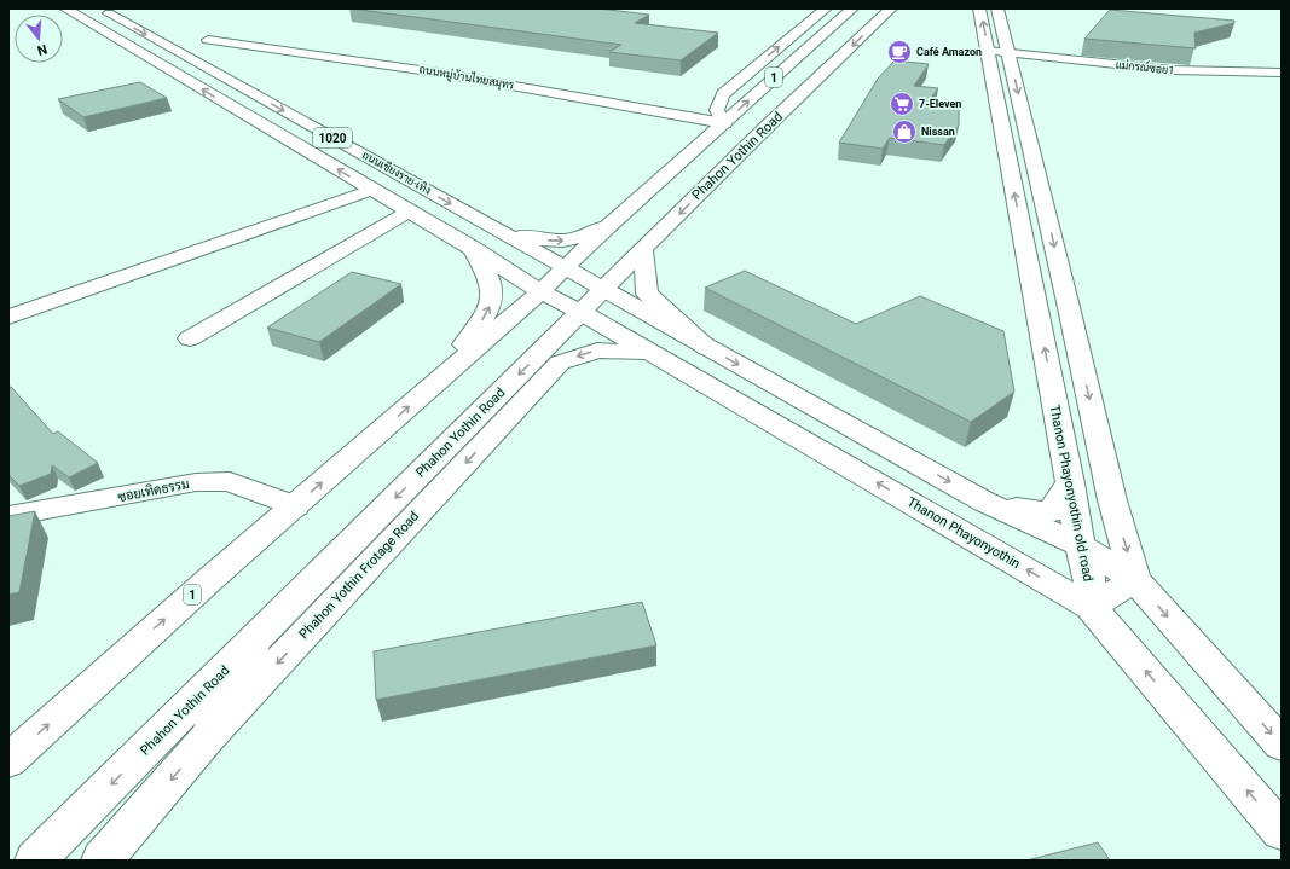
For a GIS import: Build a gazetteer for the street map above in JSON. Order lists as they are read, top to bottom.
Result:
{
  "streets": {
    "main road": [
      "แม่กรณ์ซอย1",
      "ถนนหมู่บ้านไทยสมุทร",
      "1",
      "1020",
      "Phahon Yothin Road",
      "ถนนเชียงราย-เทิง",
      "ซอยเทิดธรรม",
      "Thanon Phayonyothin old road",
      "Thanon Phayonyothin",
      "Phahon Yothin Frotage Road"
    ]
  },
  "crossings": [
    ["แม่กรณ์ซอย1", "Thanon Phayonyothin old road"],
    ["ถนนหมู่บ้านไทยสมุทร", "1"],
    ["1", "1020"],
    ["1", "ถนนเชียงราย-เทิง"],
    ["1", "ซอยเทิดธรรม"],
    ["1020", "Phahon Yothin Road"],
    ["1020", "ถนนเชียงราย-เทิง"],
    ["1020", "Thanon Phayonyothin"],
    ["Phahon Yothin Road", "Thanon Phayonyothin"],
    ["Thanon Phayonyothin old road", "Thanon Phayonyothin"],
    ["Thanon Phayonyothin", "Phahon Yothin Frotage Road"]
  ],
  "places": {
    "cafe": ["Café Amazon"],
    "supermarket": ["7-Eleven"],
    "shop": ["Nissan"]
  },
  "north": "bottom"
}
